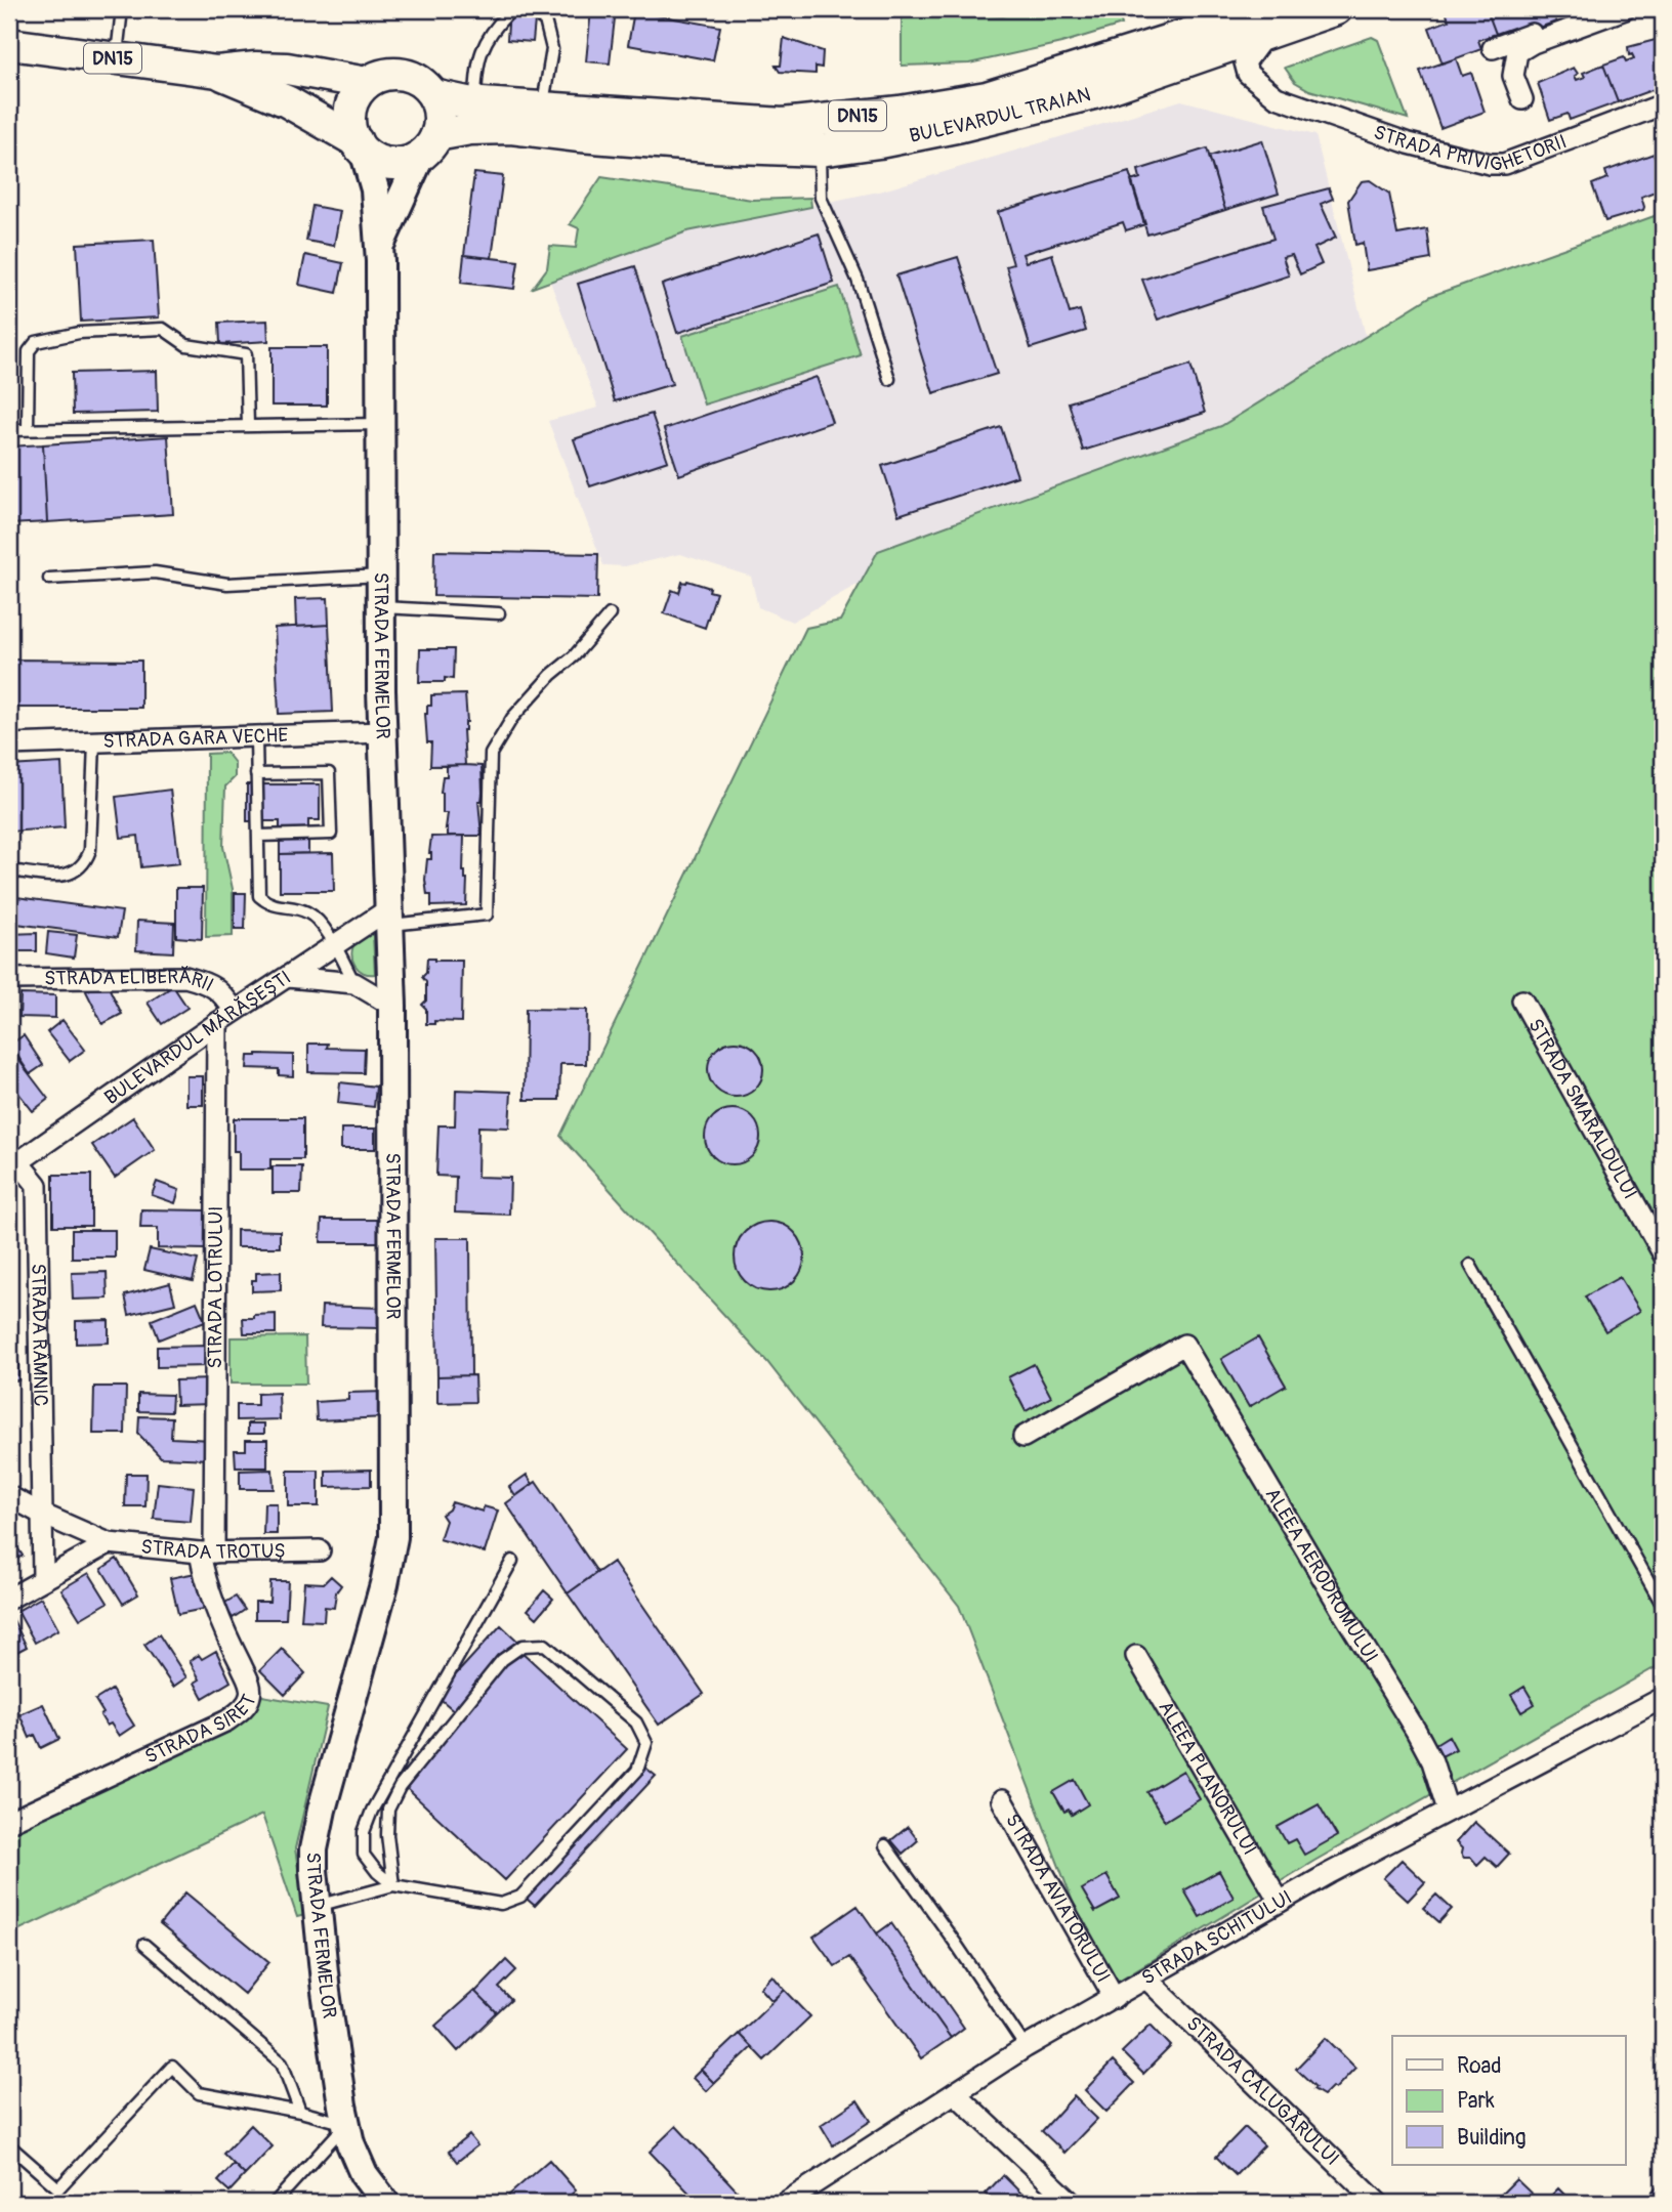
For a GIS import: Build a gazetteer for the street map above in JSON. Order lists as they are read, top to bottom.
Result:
{
  "streets": {
    "main road": ["DN15", "BULEVARDUL TRAIAN"],
    "street": [
      "STRADA PRIVIGHETORII",
      "STRADA FERMELOR",
      "STRADA GARA VECHE",
      "STRADA ELIBERĂRII",
      "BULEVARDUL MĂRĂȘEȘTI",
      "STRADA SMARALDULUI",
      "STRADA LOTRULUI",
      "STRADA RÂMNIC",
      "STRADA TROTUȘ",
      "ALEEA AERODROMULUI",
      "STRADA SIRET",
      "ALEEA PLANORULUI",
      "STRADA AVIATORULUI",
      "STRADA SCHITULUI",
      "STRADA CĂLUGĂRULUI"
    ]
  },
  "crossings": [
    ["DN15", "BULEVARDUL TRAIAN"],
    ["DN15", "STRADA FERMELOR"],
    ["BULEVARDUL TRAIAN", "STRADA PRIVIGHETORII"],
    ["BULEVARDUL TRAIAN", "STRADA FERMELOR"],
    ["STRADA FERMELOR", "STRADA GARA VECHE"],
    ["STRADA FERMELOR", "BULEVARDUL MĂRĂȘEȘTI"],
    ["STRADA ELIBERĂRII", "BULEVARDUL MĂRĂȘEȘTI"],
    ["BULEVARDUL MĂRĂȘEȘTI", "STRADA LOTRULUI"],
    ["BULEVARDUL MĂRĂȘEȘTI", "STRADA RÂMNIC"],
    ["STRADA LOTRULUI", "STRADA TROTUȘ"],
    ["STRADA LOTRULUI", "STRADA SIRET"],
    ["STRADA RÂMNIC", "STRADA TROTUȘ"],
    ["STRADA TROTUȘ", "STRADA SIRET"],
    ["ALEEA AERODROMULUI", "STRADA SCHITULUI"],
    ["ALEEA PLANORULUI", "STRADA SCHITULUI"],
    ["STRADA AVIATORULUI", "STRADA SCHITULUI"],
    ["STRADA SCHITULUI", "STRADA CĂLUGĂRULUI"]
  ],
  "legend": ["Road", "Park", "Building"]
}
